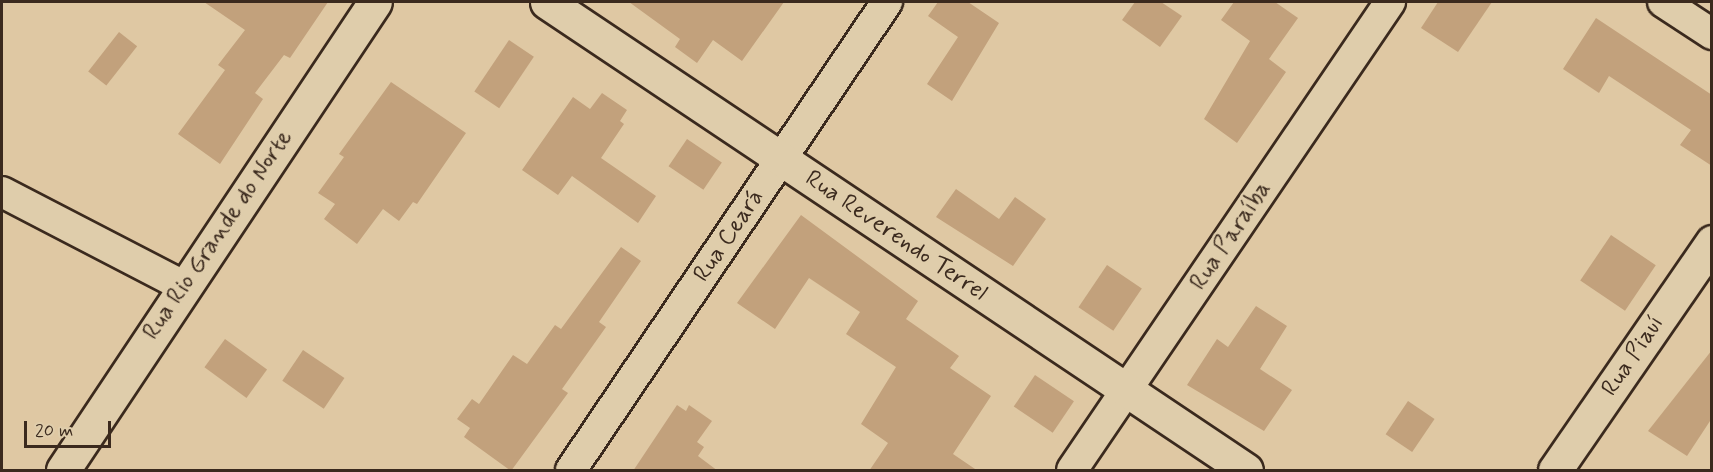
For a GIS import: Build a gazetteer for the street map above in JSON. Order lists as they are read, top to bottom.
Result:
{
  "streets": {
    "street": [
      "Rua Rio Grande do Norte",
      "Rua Ceará",
      "Rua Reverendo Terrel",
      "Rua Paraíba",
      "Rua Piauí"
    ]
  },
  "crossings": [
    ["Rua Ceará", "Rua Reverendo Terrel"],
    ["Rua Reverendo Terrel", "Rua Paraíba"]
  ],
  "scale_bar": "20 m"
}
